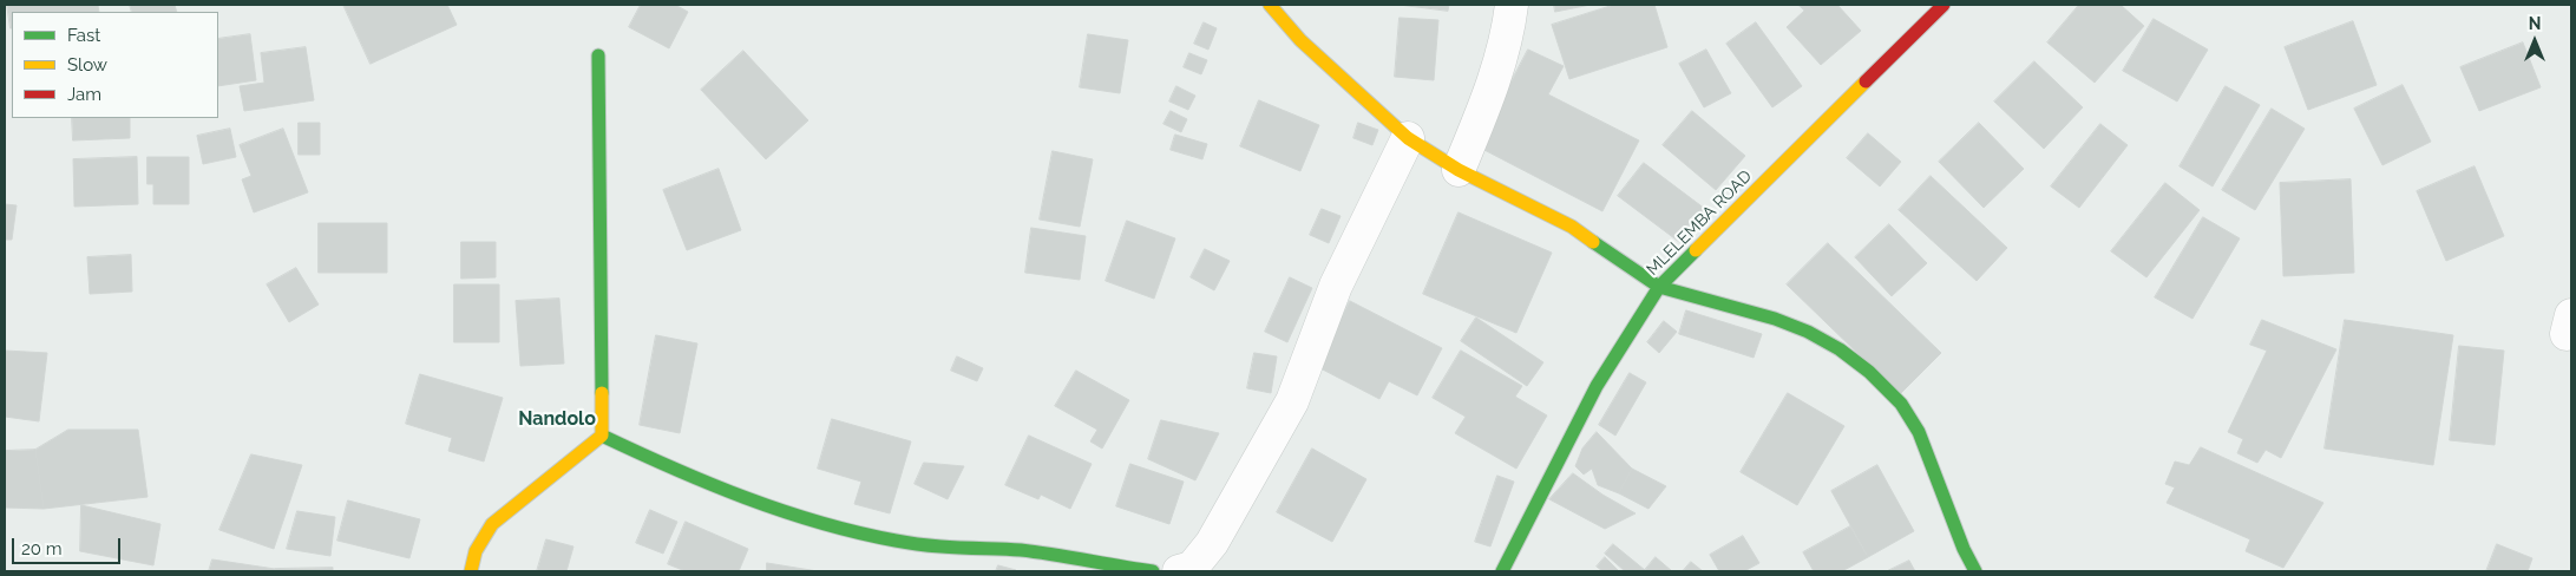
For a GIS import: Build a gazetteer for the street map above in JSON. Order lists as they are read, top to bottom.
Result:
{
  "streets": {
    "street": ["MLELEMBA ROAD"]
  },
  "districts": ["Nandolo"],
  "legend": ["Fast", "Slow", "Jam"],
  "scale_bar": "20 m",
  "north": "top"
}
